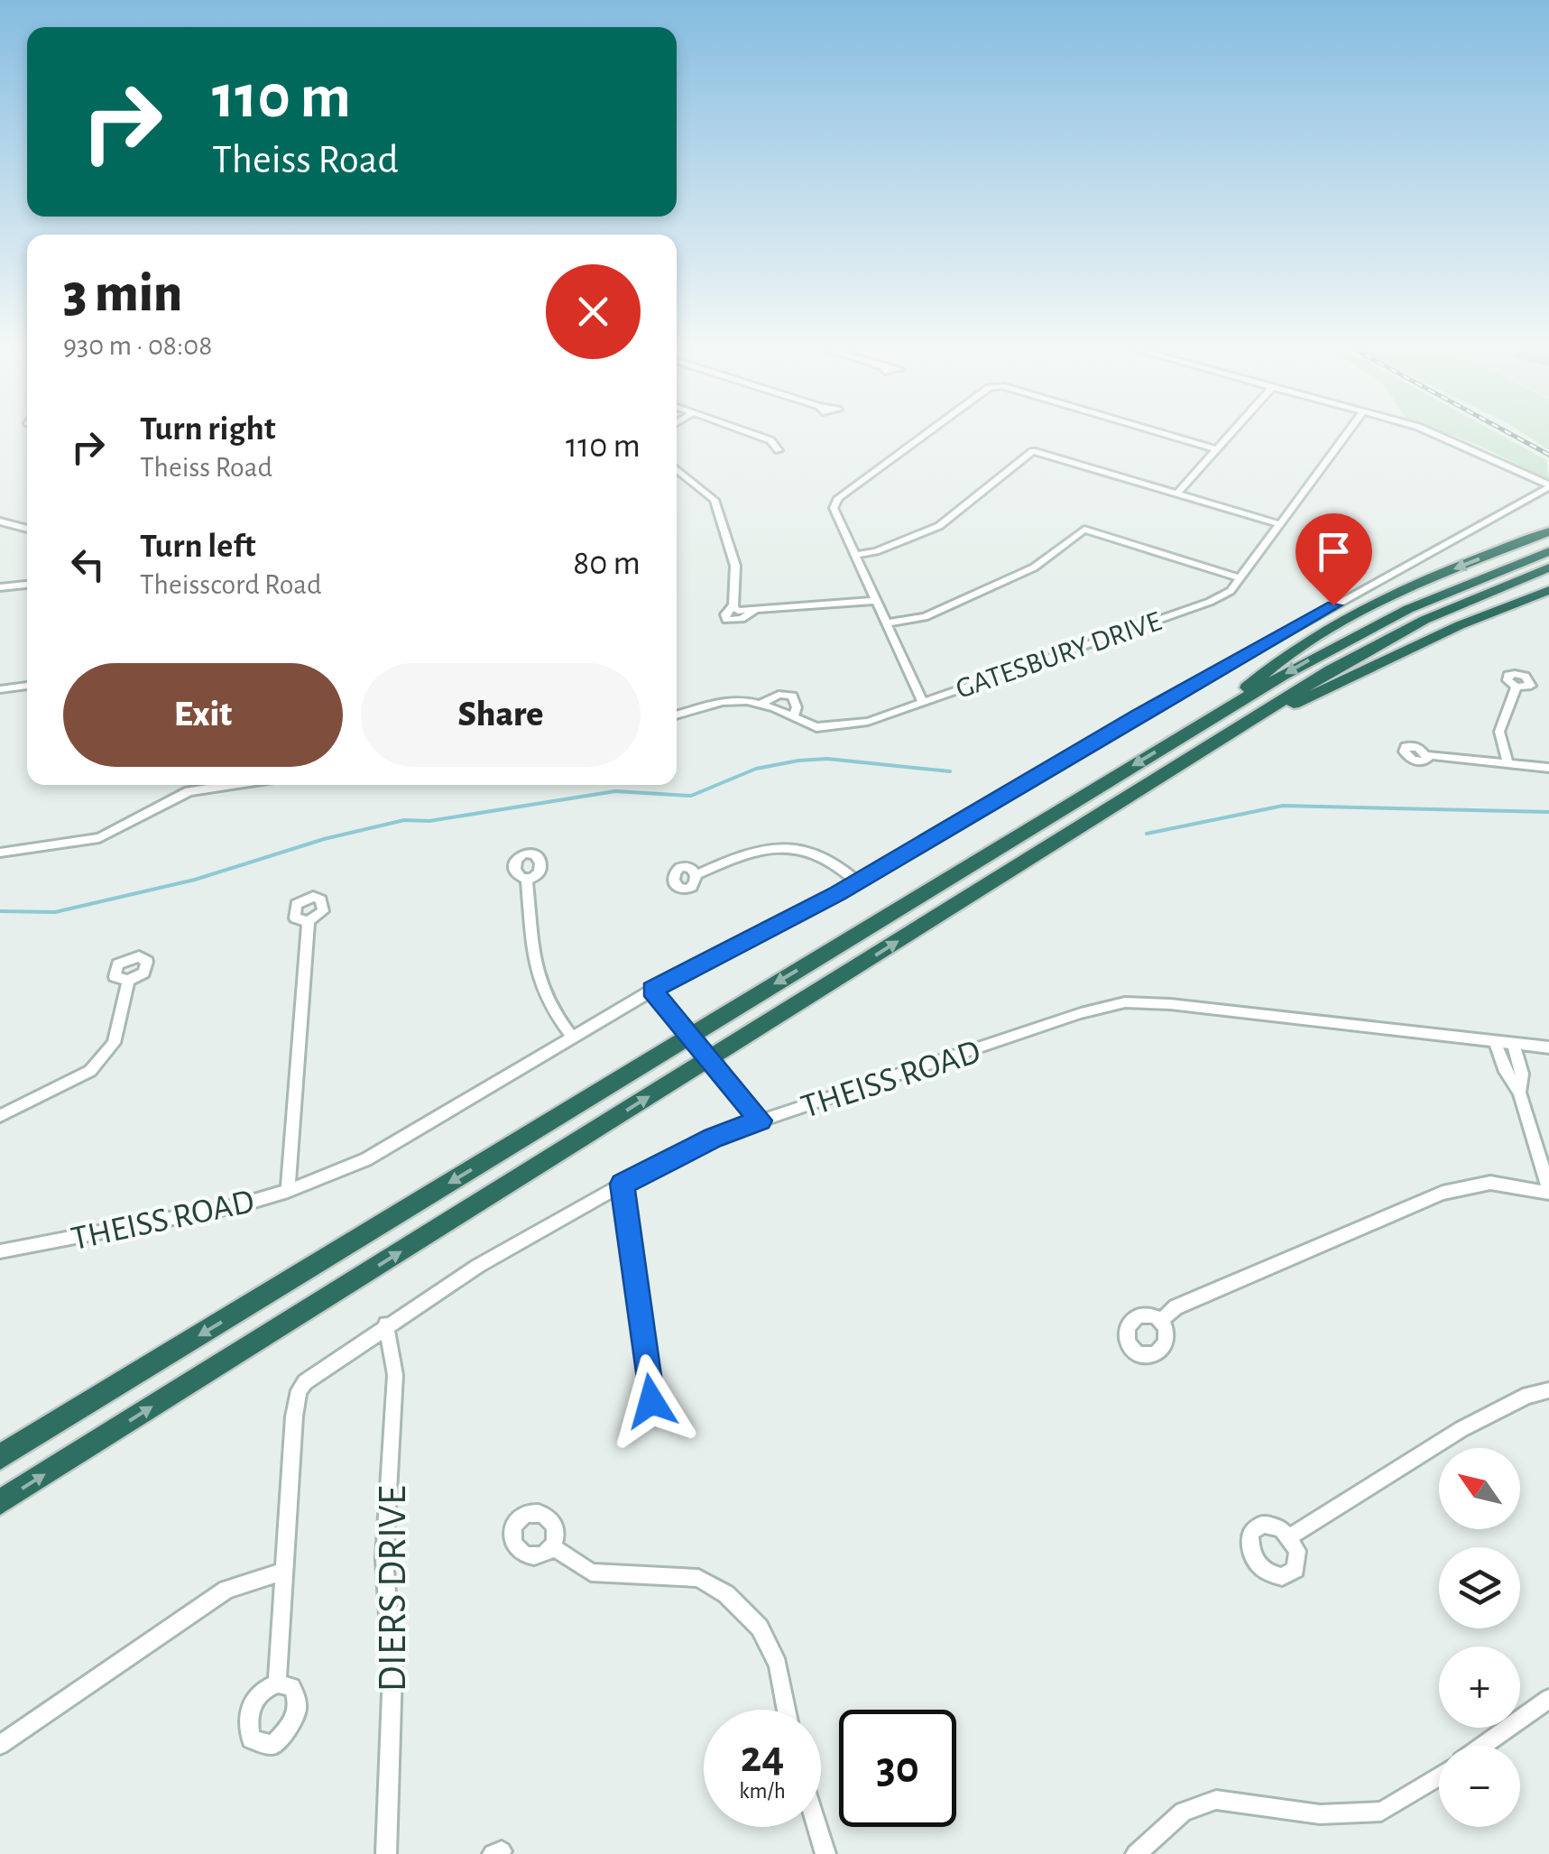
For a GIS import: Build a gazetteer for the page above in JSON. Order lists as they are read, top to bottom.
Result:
{
  "streets": {
    "street": ["GATESBURY DRIVE", "THEISS ROAD", "DIERS DRIVE"]
  },
  "crossings": [
    ["THEISS ROAD", "DIERS DRIVE"]
  ],
  "north": "top left",
  "page": {
    "turn": ["110 m", "Theiss Road"],
    "heading": ["3 min", "930 m · 08:08"],
    "list": [
      {
        "name": "Turn right",
        "note": "Theiss Road",
        "value": "110 m"
      },
      {
        "name": "Turn left",
        "note": "Theisscord Road",
        "value": "80 m"
      }
    ],
    "buttons": ["Exit", "Share"],
    "map_buttons": ["+", "−"],
    "speed": "24 km/h",
    "limit": "30"
  }
}
